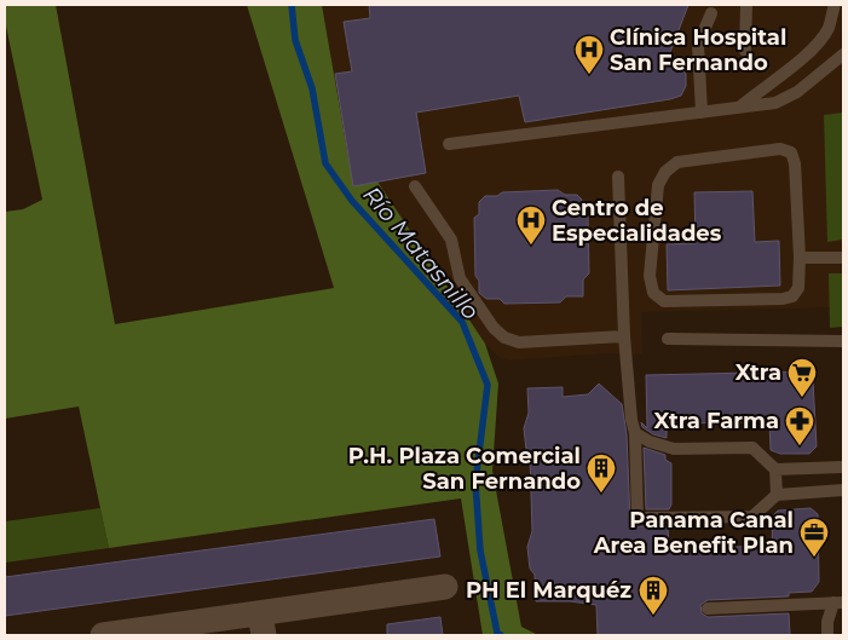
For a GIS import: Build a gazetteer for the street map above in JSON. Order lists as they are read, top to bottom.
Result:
{
  "water": ["Río Matasnillo"],
  "places": {
    "hospital": ["Clínica Hospital San Fernando", "Centro de Especialidades"],
    "supermarket": ["Xtra"],
    "pharmacy": ["Xtra Farma"],
    "building": ["P.H. Plaza Comercial San Fernando", "PH El Marquéz"],
    "office": ["Panama Canal Area Benefit Plan"]
  }
}
